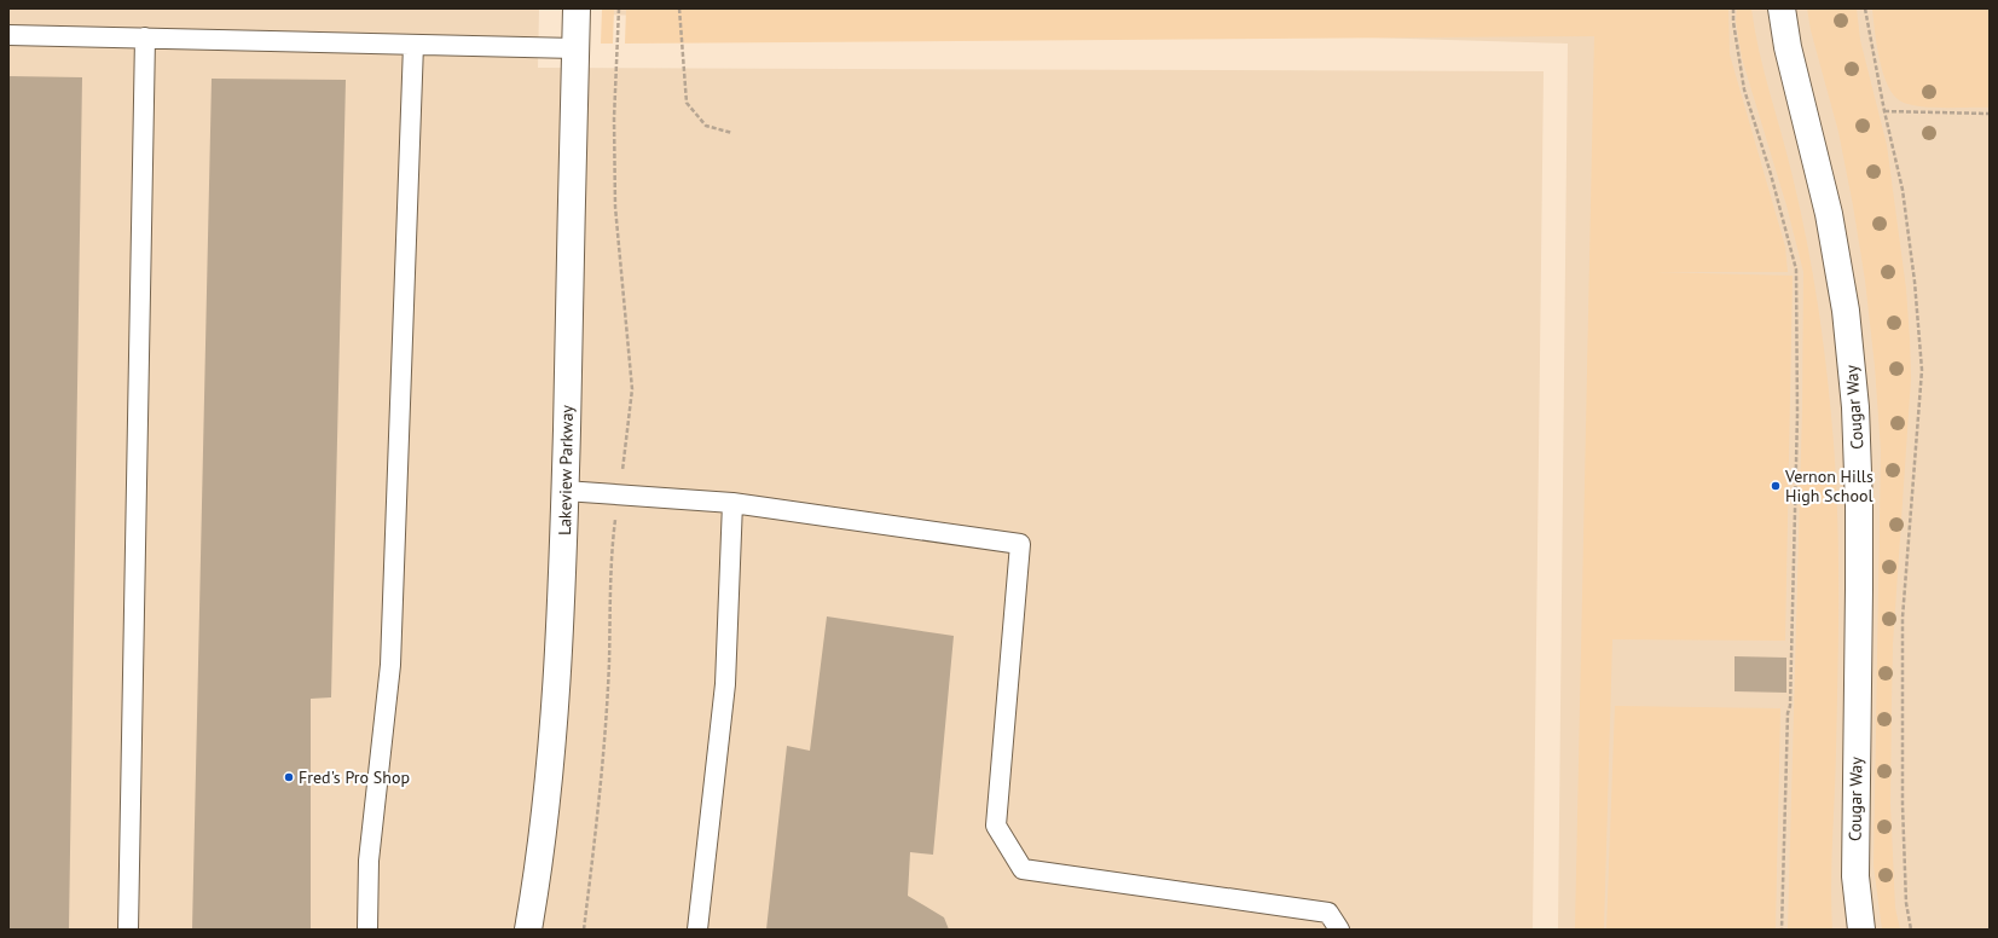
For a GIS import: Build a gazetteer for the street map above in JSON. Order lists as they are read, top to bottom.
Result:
{
  "streets": {
    "street": ["Cougar Way", "Lakeview Parkway"]
  },
  "places": ["Vernon Hills High School", "Fred's Pro Shop"]
}
